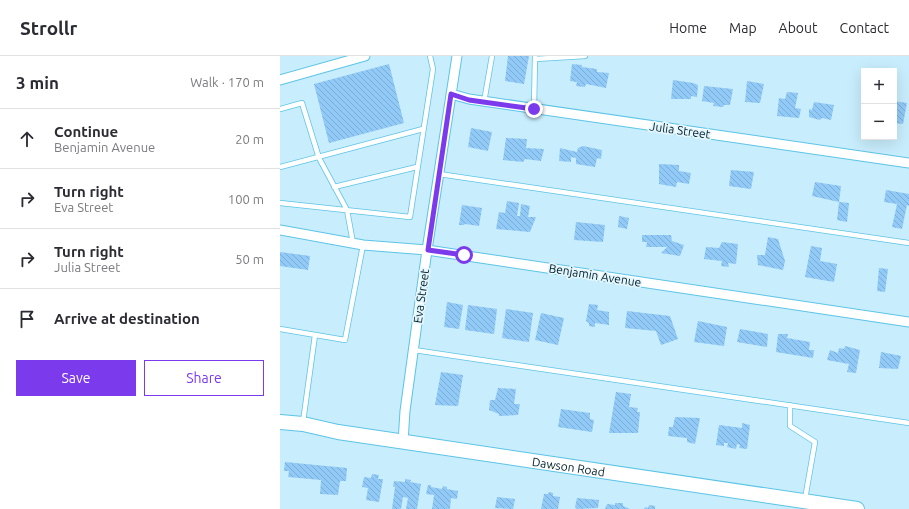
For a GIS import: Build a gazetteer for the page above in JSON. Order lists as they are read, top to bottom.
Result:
{
  "streets": {
    "main road": ["Dawson Road"],
    "street": ["Julia Street", "Benjamin Avenue", "Eva Street"]
  },
  "crossings": [
    ["Julia Street", "Eva Street"],
    ["Benjamin Avenue", "Eva Street"],
    ["Eva Street", "Dawson Road"]
  ],
  "page": {
    "header": "Strollr",
    "nav": [
      "Home",
      "Map",
      "About",
      "Contact"
    ],
    "heading": ["3 min", "Walk · 170 m"],
    "map_buttons": ["+", "−"],
    "list": [
      ["Continue", "Benjamin Avenue", "20 m"],
      ["Turn right", "Eva Street", "100 m"],
      ["Turn right", "Julia Street", "50 m"],
      "Arrive at destination"
    ],
    "buttons": ["Save", "Share"]
  }
}
